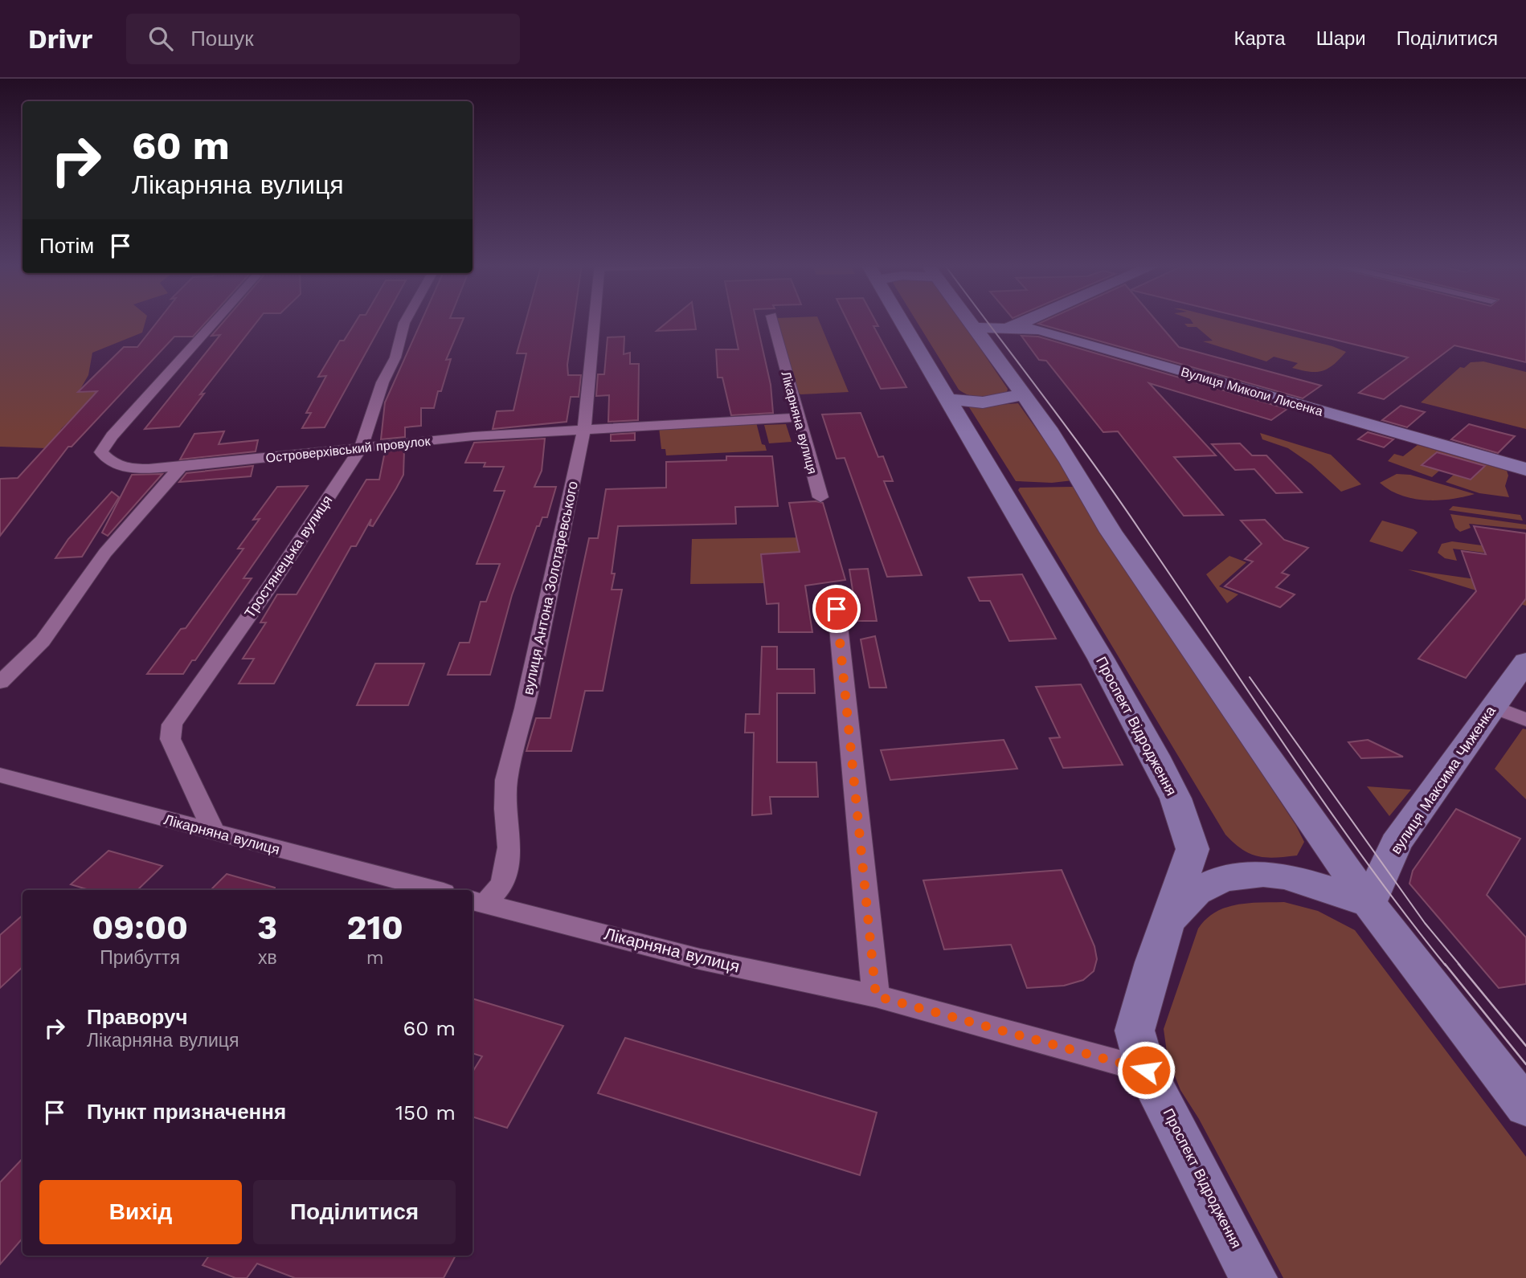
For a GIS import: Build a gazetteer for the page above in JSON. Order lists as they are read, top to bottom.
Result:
{
  "streets": {
    "main road": ["Вулиця Миколи Лисенка", "Проспект Відродження", "вулиця Максима Чиженка"],
    "street": [
      "Лікарняна вулиця",
      "Островерхівський провулок",
      "Тростянецька вулиця",
      "вулиця Антона Золотаревського"
    ]
  },
  "crossings": [
    ["Лікарняна вулиця", "Островерхівський провулок"],
    ["Лікарняна вулиця", "Тростянецька вулиця"],
    ["Лікарняна вулиця", "вулиця Антона Золотаревського"],
    ["Лікарняна вулиця", "Проспект Відродження"],
    ["Островерхівський провулок", "Тростянецька вулиця"],
    ["Островерхівський провулок", "вулиця Антона Золотаревського"]
  ],
  "page": {
    "header": "Drivr",
    "search": "Пошук",
    "nav": ["Карта", "Шари", "Поділитися"],
    "turn": ["60 m", "Лікарняна вулиця"],
    "then": "Потім",
    "eta": [
      "09:00",
      "Прибуття",
      "3",
      "хв",
      "210",
      "m"
    ],
    "list": [
      {
        "name": "Праворуч",
        "note": "Лікарняна вулиця",
        "value": "60 m"
      },
      {
        "name": "Пункт призначення",
        "value": "150 m"
      }
    ],
    "buttons": ["Вихід", "Поділитися"]
  }
}
